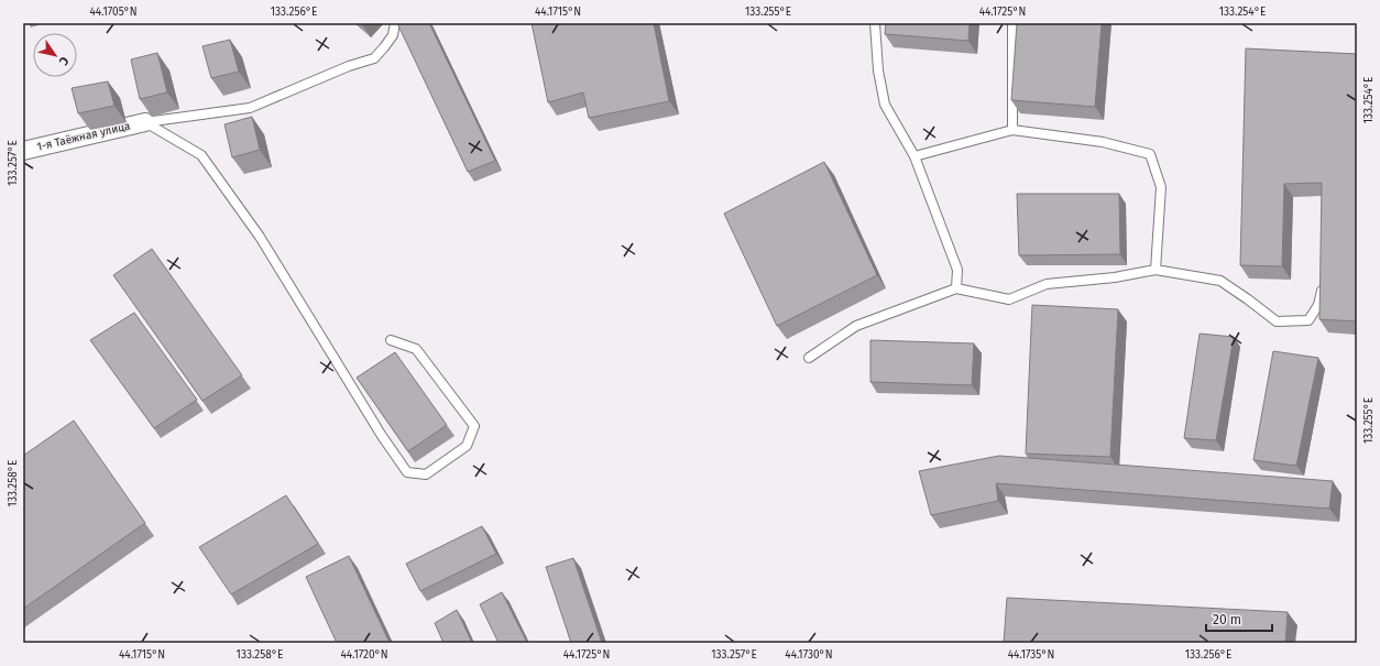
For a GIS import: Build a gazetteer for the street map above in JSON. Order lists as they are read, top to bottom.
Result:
{
  "streets": {
    "street": ["1-я Таёжная улица"]
  },
  "scale_bar": "20 m",
  "north": "bottom right",
  "coordinates": [
    "44.1705°N",
    "133.256°E",
    "44.1715°N",
    "133.255°E",
    "44.1725°N",
    "133.254°E",
    "133.257°E",
    "133.258°E",
    "44.1720°N",
    "44.1730°N",
    "44.1735°N"
  ]
}
